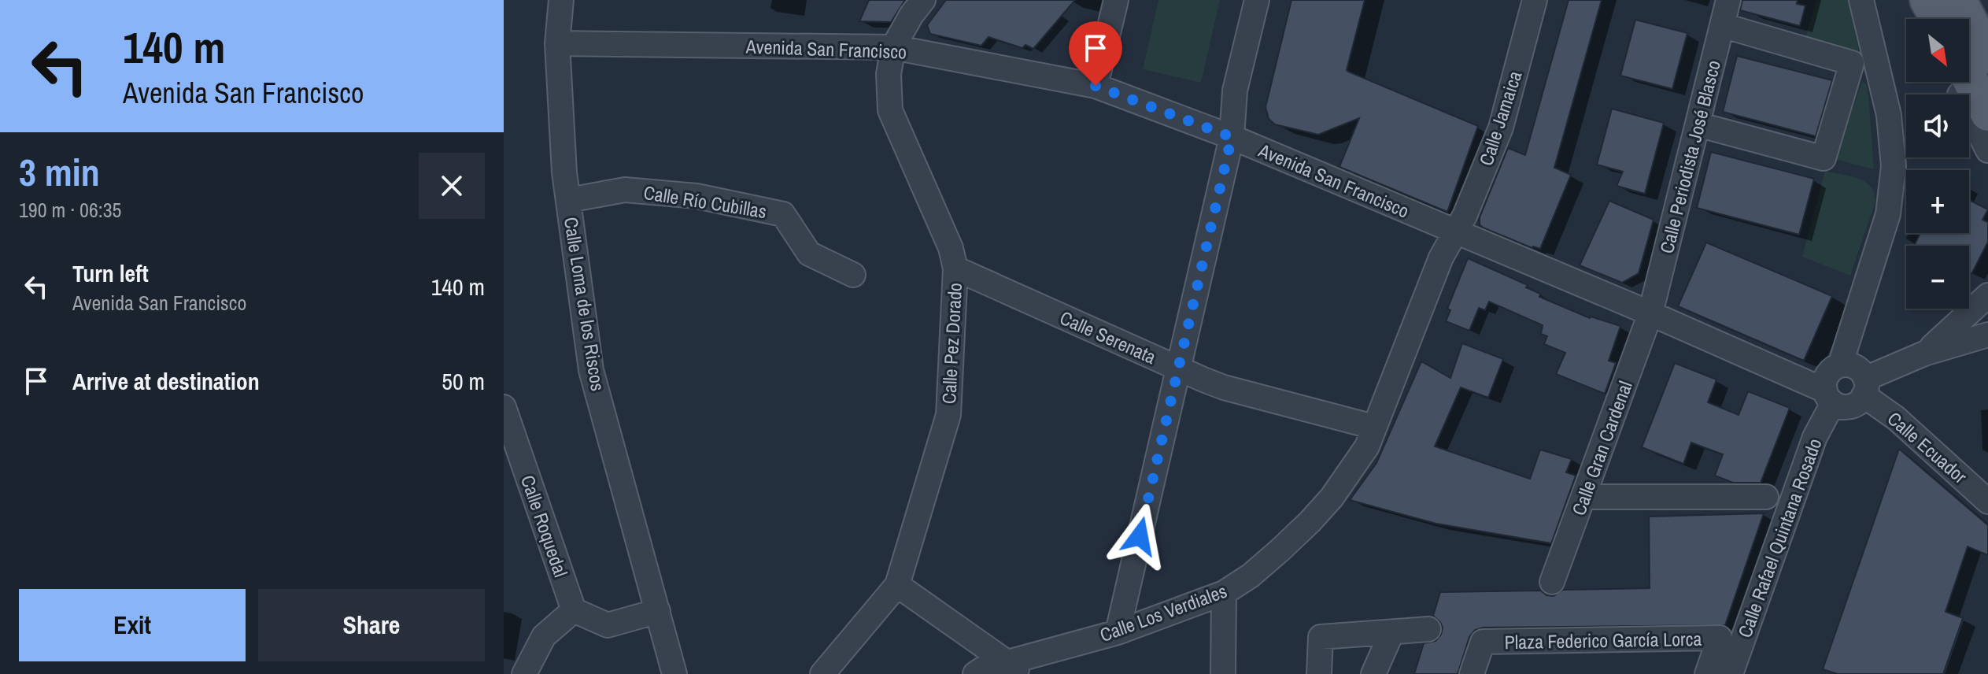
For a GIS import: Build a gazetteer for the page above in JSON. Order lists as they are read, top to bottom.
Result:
{
  "streets": {
    "street": [
      "Avenida San Francisco",
      "Calle Jamaica",
      "Calle Periodista José Blasco",
      "Calle Río Cubillas",
      "Calle Loma de los Riscos",
      "Calle Serenata",
      "Calle Pez Dorado",
      "Calle Ecuador",
      "Calle Gran Cardenal",
      "Calle Roquedal",
      "Calle Rafael Quintana Rosado",
      "Calle Los Verdiales",
      "Plaza Federico García Lorca"
    ]
  },
  "crossings": [
    ["Avenida San Francisco", "Calle Jamaica"],
    ["Avenida San Francisco", "Calle Periodista José Blasco"],
    ["Avenida San Francisco", "Calle Loma de los Riscos"],
    ["Avenida San Francisco", "Calle Pez Dorado"],
    ["Avenida San Francisco", "Calle Ecuador"],
    ["Avenida San Francisco", "Calle Gran Cardenal"],
    ["Avenida San Francisco", "Calle Rafael Quintana Rosado"],
    ["Avenida San Francisco", "Calle Los Verdiales"],
    ["Calle Jamaica", "Calle Los Verdiales"],
    ["Calle Periodista José Blasco", "Calle Gran Cardenal"],
    ["Calle Río Cubillas", "Calle Loma de los Riscos"],
    ["Calle Serenata", "Calle Pez Dorado"],
    ["Calle Serenata", "Calle Los Verdiales"],
    ["Calle Ecuador", "Calle Rafael Quintana Rosado"]
  ],
  "north": "bottom right",
  "page": {
    "turn": ["140 m", "Avenida San Francisco"],
    "map_buttons": ["+", "−"],
    "heading": ["3 min", "190 m · 06:35"],
    "list": [
      {
        "name": "Turn left",
        "note": "Avenida San Francisco",
        "value": "140 m"
      },
      {
        "name": "Arrive at destination",
        "value": "50 m"
      }
    ],
    "buttons": ["Exit", "Share"]
  }
}
